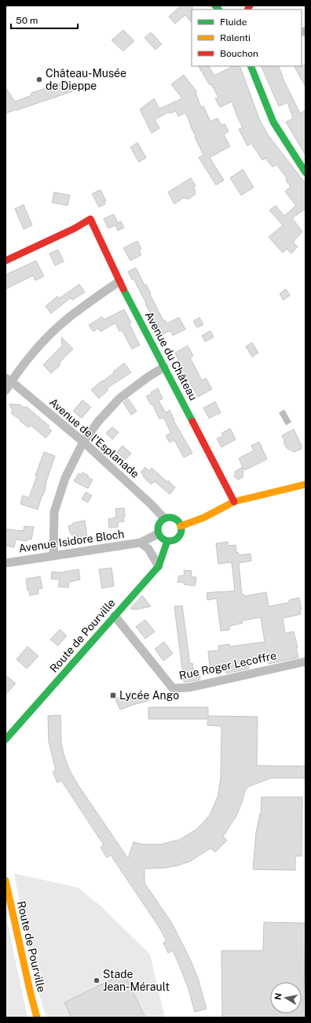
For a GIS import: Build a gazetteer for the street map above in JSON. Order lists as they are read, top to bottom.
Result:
{
  "streets": {
    "main road": ["Avenue du Château", "Route de Pourville"],
    "street": ["Avenue de l'Esplanade", "Avenue Isidore Bloch", "Rue Roger Lecoffre"]
  },
  "crossings": [
    ["Avenue de l'Esplanade", "Avenue Isidore Bloch"],
    ["Avenue de l'Esplanade", "Route de Pourville"],
    ["Avenue Isidore Bloch", "Route de Pourville"],
    ["Route de Pourville", "Rue Roger Lecoffre"]
  ],
  "places": {
    "other": ["Château-Musée de Dieppe", "Stade Jean-Mérault"],
    "transit": ["Lycée Ango"]
  },
  "legend": ["Fluide", "Ralenti", "Bouchon"],
  "scale_bar": "50 m",
  "north": "left"
}
